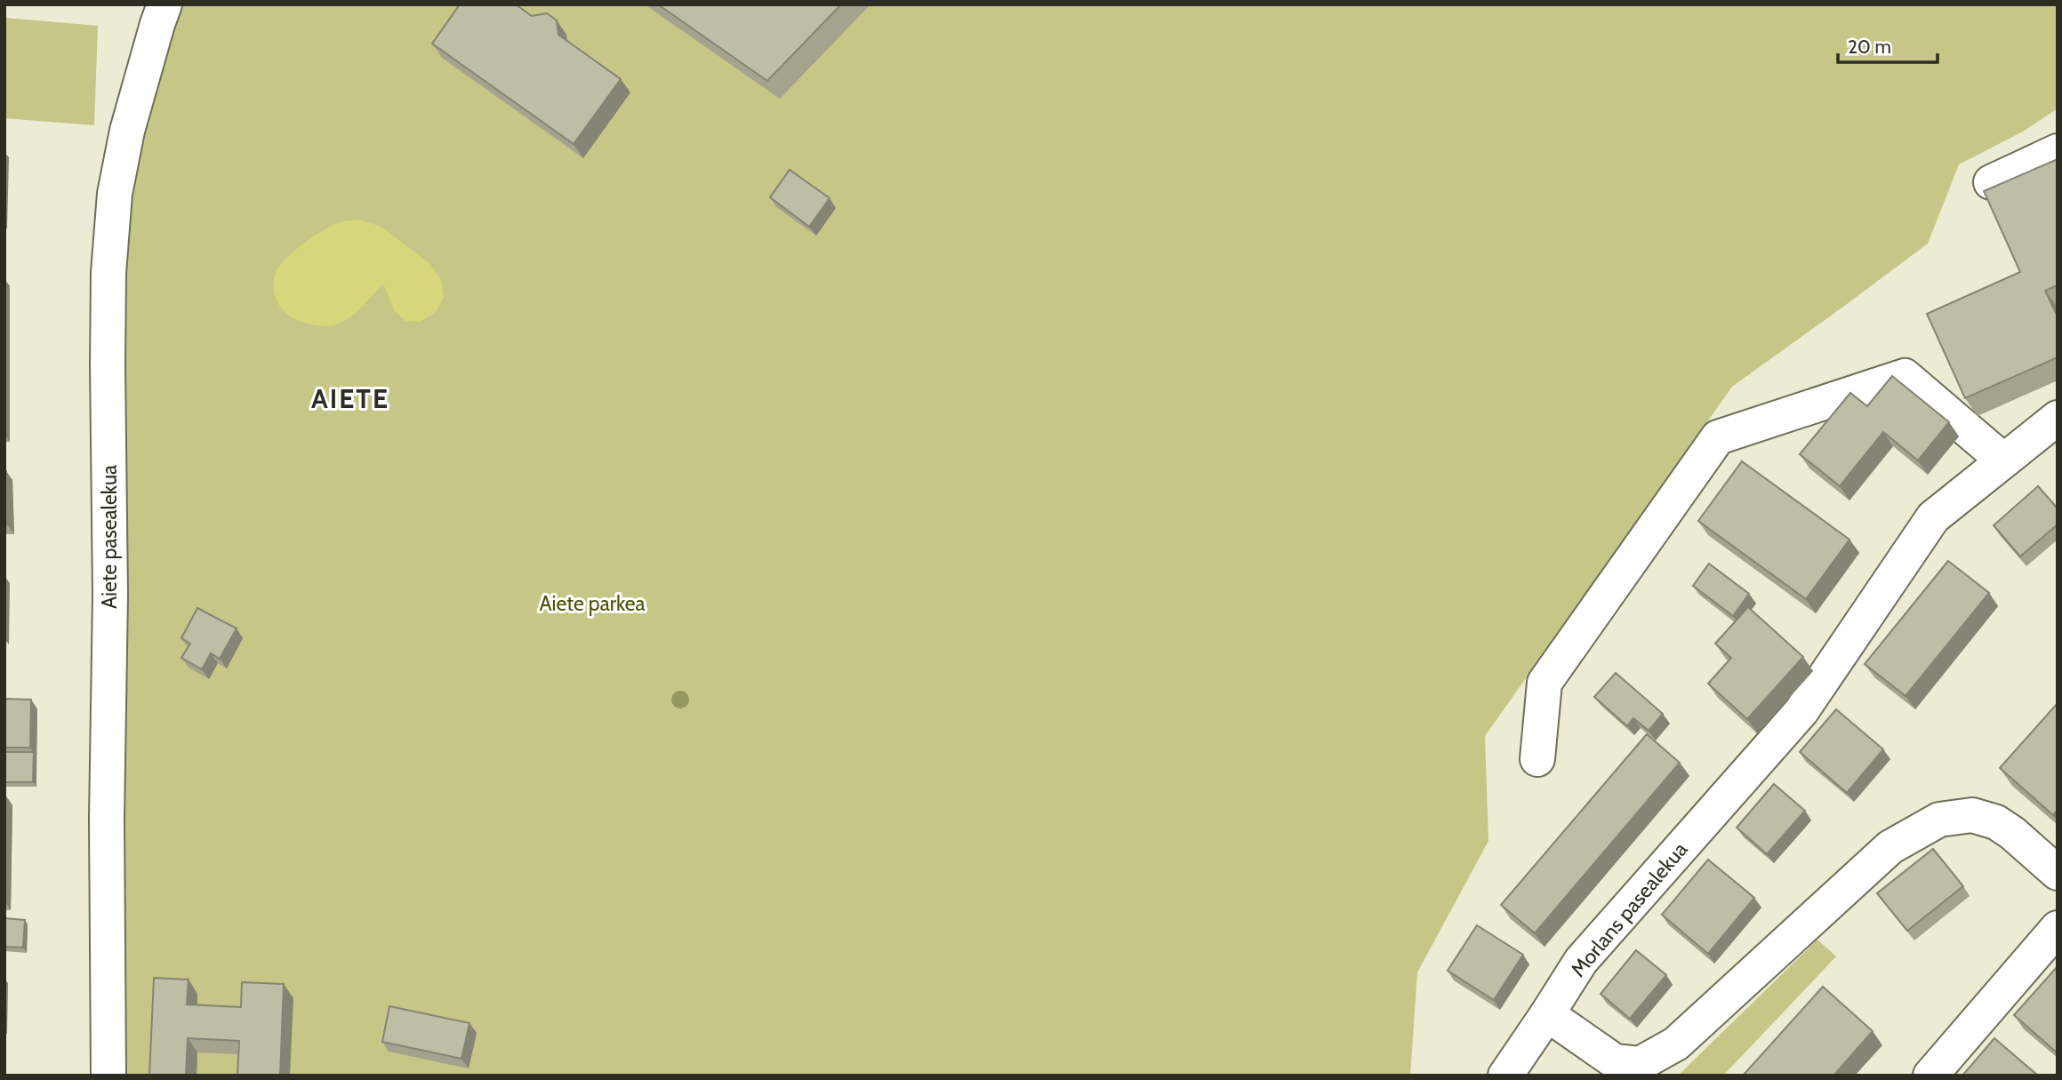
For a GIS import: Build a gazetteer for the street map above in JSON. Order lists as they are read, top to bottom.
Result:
{
  "streets": {
    "street": ["Aiete pasealekua", "Morlans pasealekua"]
  },
  "districts": ["AIETE"],
  "parks": ["Aiete parkea"],
  "scale_bar": "20 m"
}
